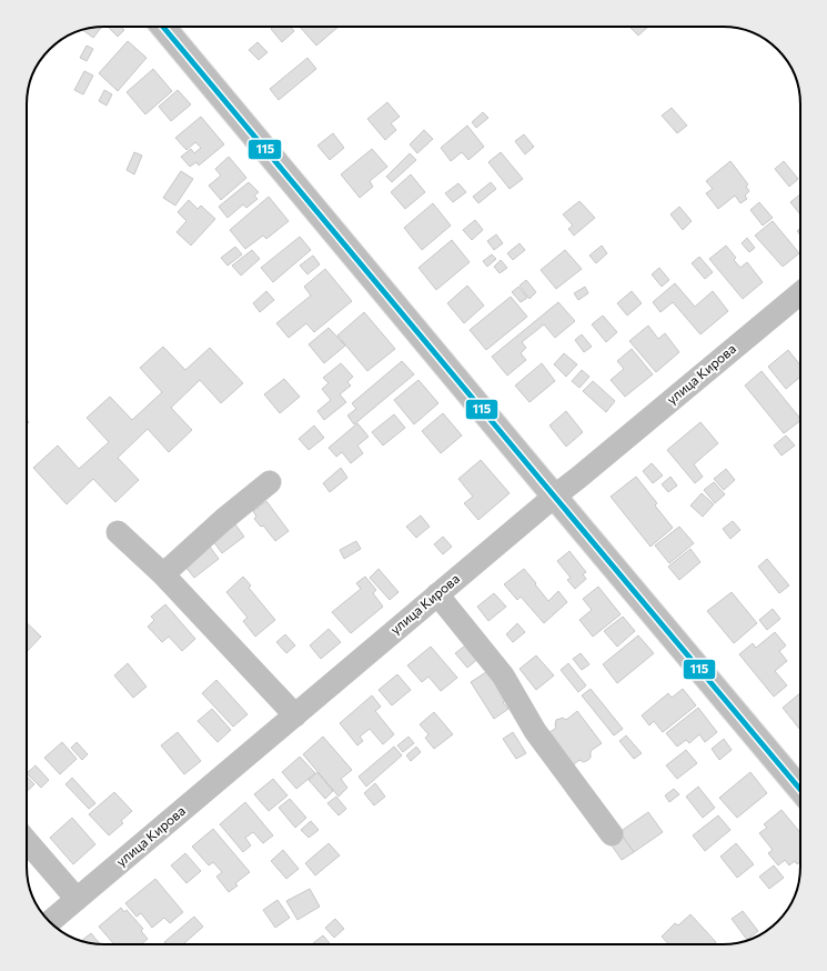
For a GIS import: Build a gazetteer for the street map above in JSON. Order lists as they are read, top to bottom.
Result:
{
  "streets": {
    "street": ["улица Кирова"]
  },
  "lines": ["transit line 115"]
}
